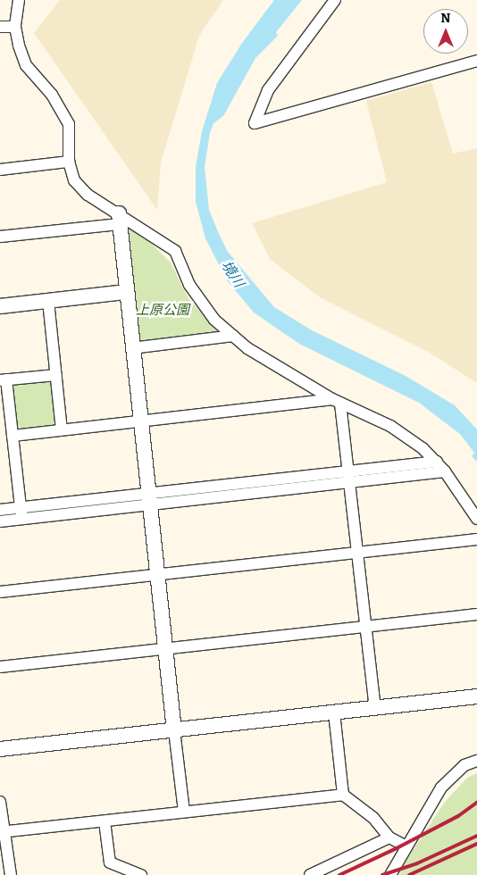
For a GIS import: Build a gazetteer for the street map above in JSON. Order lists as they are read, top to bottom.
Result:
{
  "water": ["境川"],
  "parks": ["上原公園"],
  "north": "top"
}
